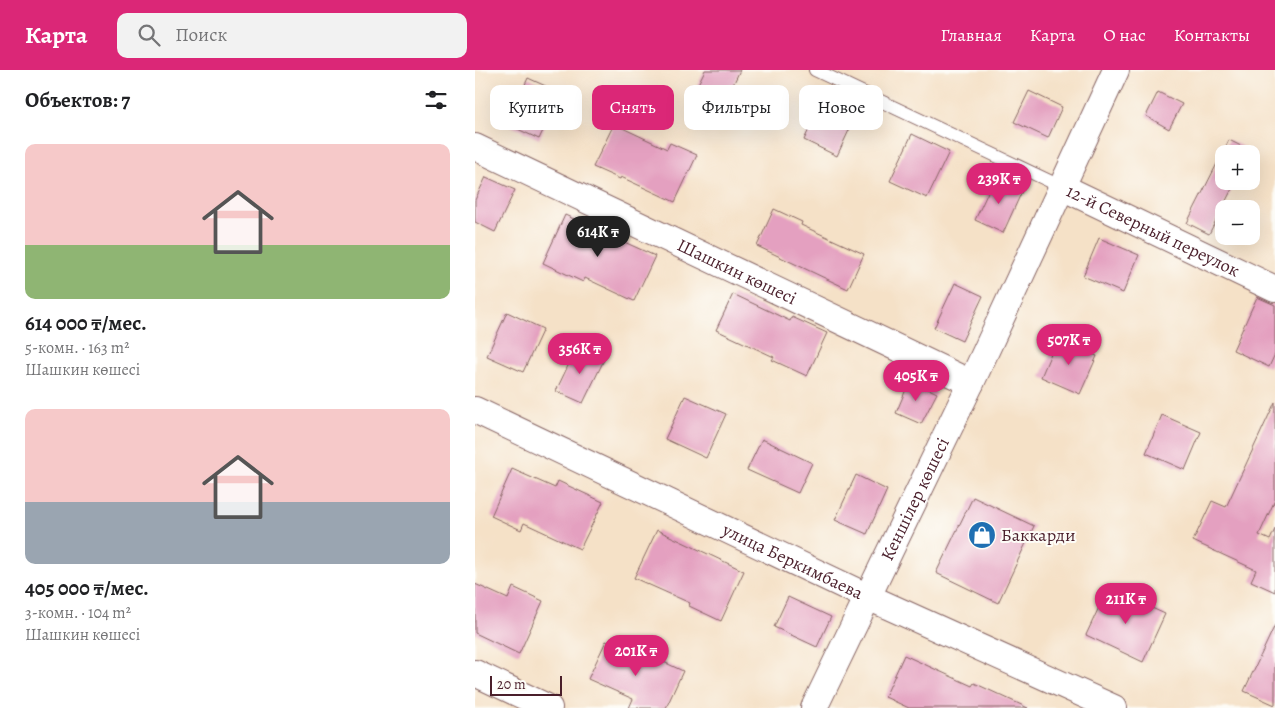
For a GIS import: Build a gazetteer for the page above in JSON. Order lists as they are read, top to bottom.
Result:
{
  "streets": {
    "street": [
      "12-й Северный переулок",
      "Шашкин көшесі",
      "Кеншілер көшесі",
      "улица Беркимбаева"
    ]
  },
  "crossings": [
    ["12-й Северный переулок", "Кеншілер көшесі"],
    ["Шашкин көшесі", "Кеншілер көшесі"],
    ["Кеншілер көшесі", "улица Беркимбаева"]
  ],
  "places": {
    "shop": ["Баккарди"]
  },
  "scale_bar": "20 m",
  "page": {
    "header": "Карта",
    "search": "Поиск",
    "nav": [
      "Главная",
      "Карта",
      "О нас",
      "Контакты"
    ],
    "heading": "Объектов: 7",
    "chip": [
      "Купить",
      "Снять",
      "Фильтры",
      "Новое"
    ],
    "list": [
      {
        "name": "614 000 ₸/мес.",
        "note": "5-комн. · 163 m² · Шашкин көшесі"
      },
      {
        "name": "405 000 ₸/мес.",
        "note": "3-комн. · 104 m² · Шашкин көшесі"
      }
    ],
    "map_buttons": ["+", "−"],
    "price": [
      "239K ₸",
      "614K ₸",
      "507K ₸",
      "356K ₸",
      "405K ₸",
      "211K ₸",
      "201K ₸"
    ],
    "scale": "20 m"
  }
}
